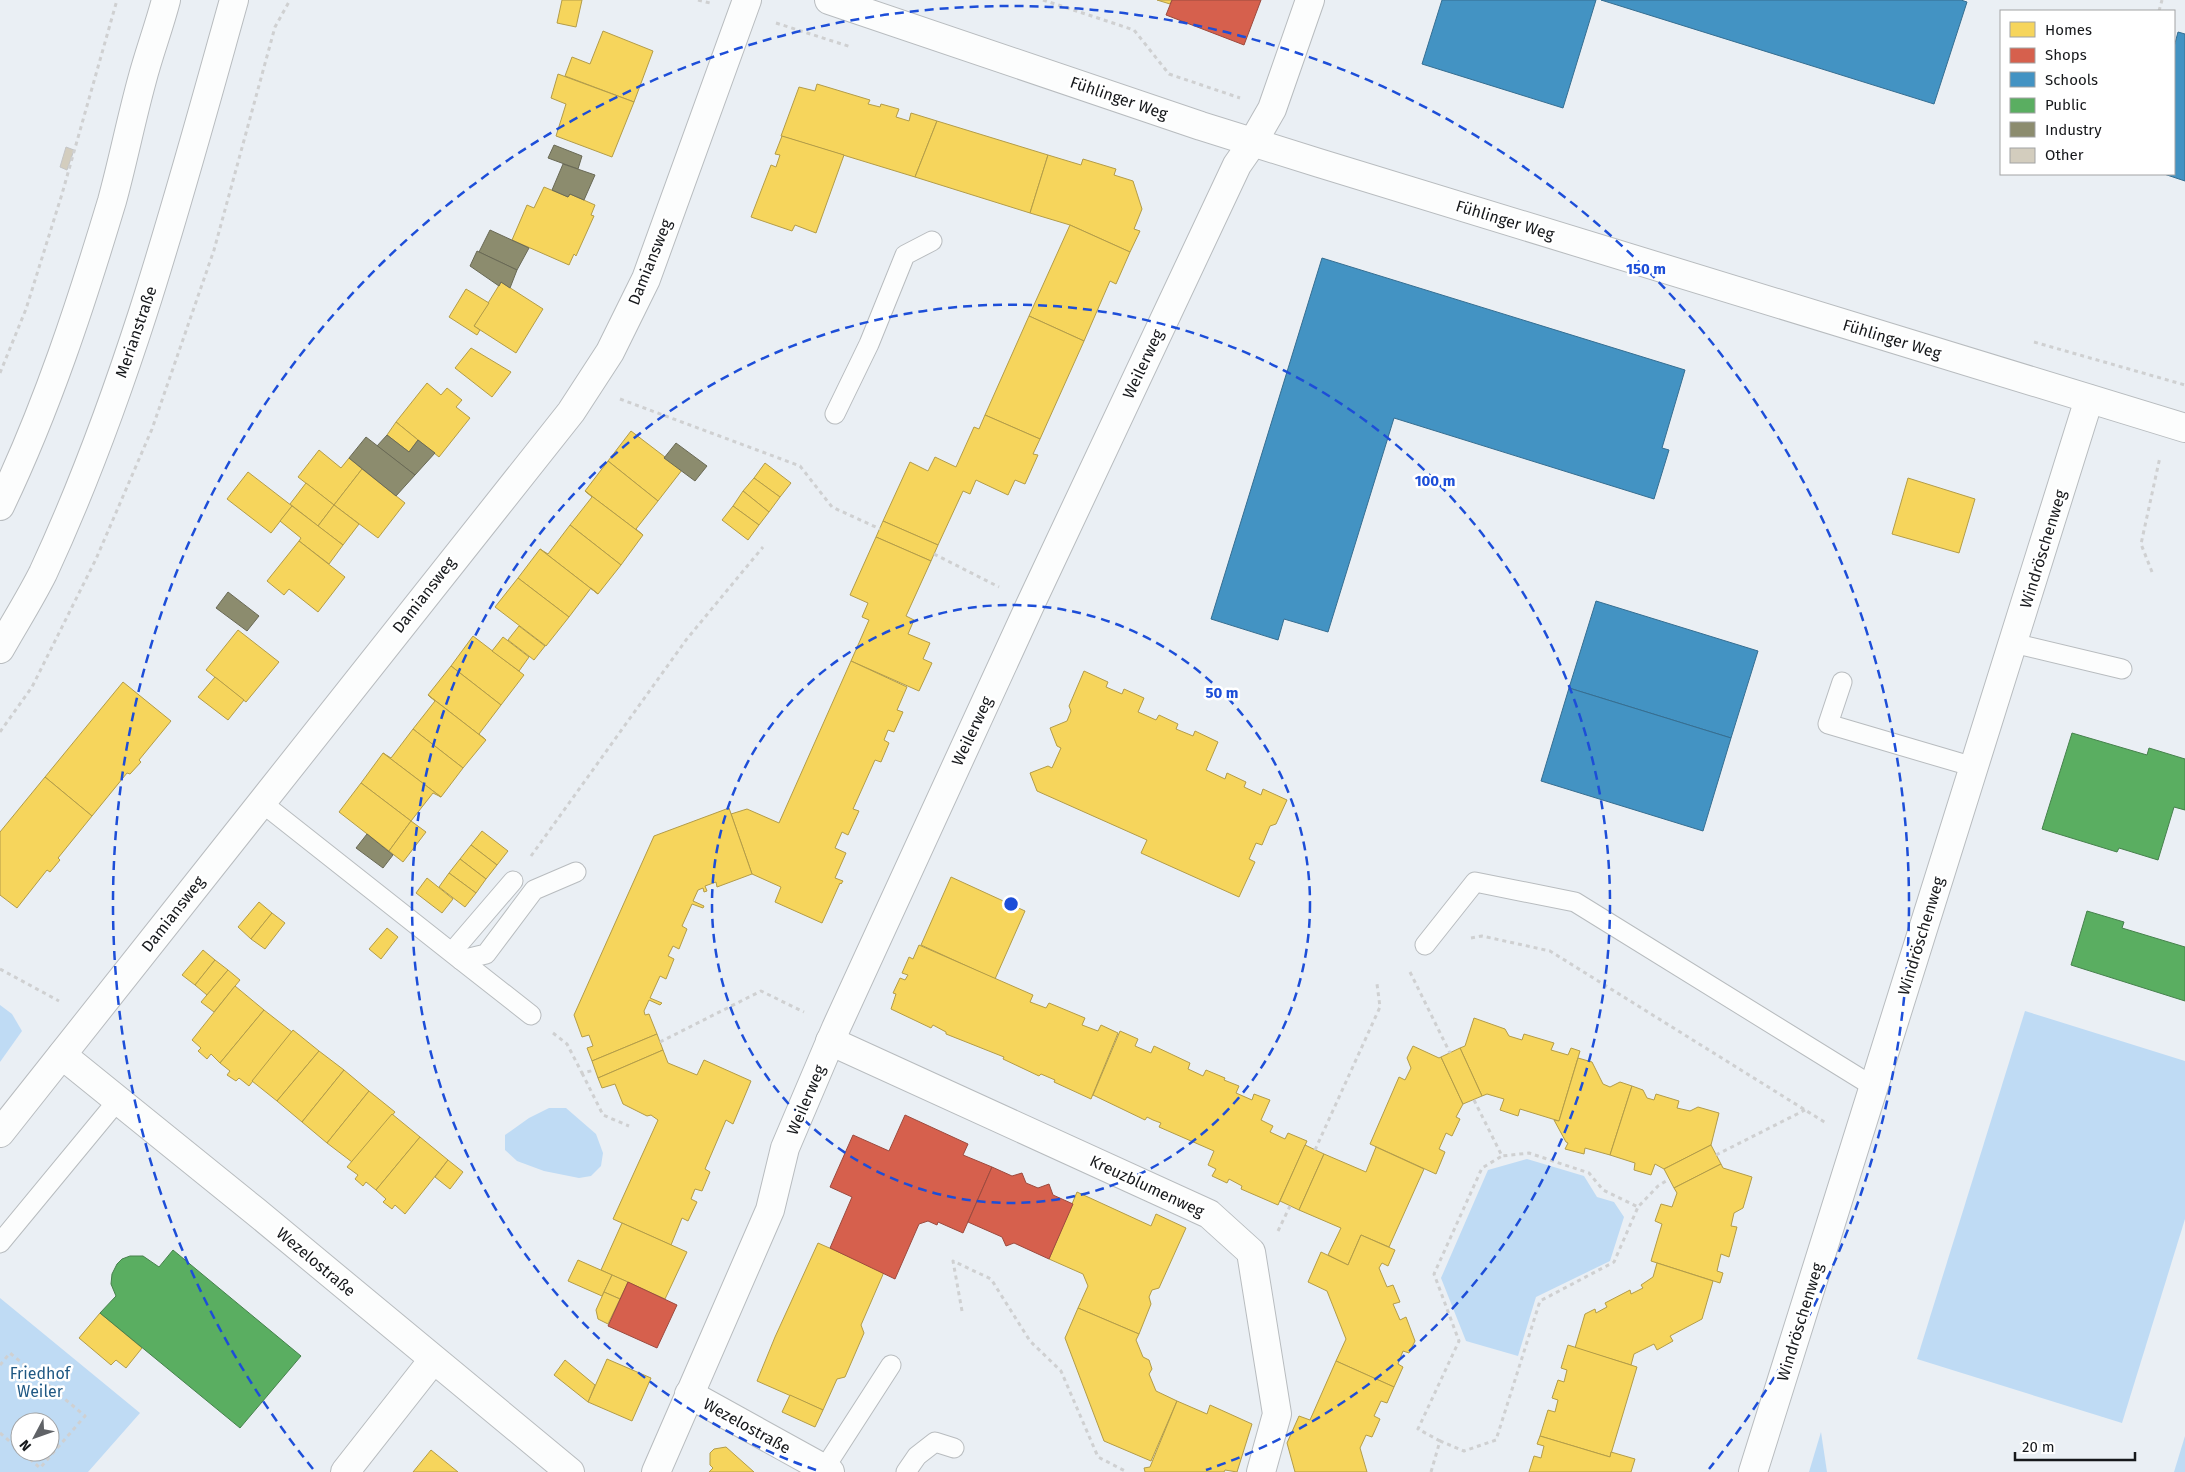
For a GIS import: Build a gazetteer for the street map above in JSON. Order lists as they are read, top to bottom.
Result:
{
  "streets": {
    "street": [
      "Fühlinger Weg",
      "Damiansweg",
      "Merianstraße",
      "Weilerweg",
      "Windröschenweg",
      "Kreuzblumenweg",
      "Wezelostraße"
    ]
  },
  "crossings": [
    ["Fühlinger Weg", "Weilerweg"],
    ["Fühlinger Weg", "Windröschenweg"],
    ["Damiansweg", "Wezelostraße"],
    ["Weilerweg", "Kreuzblumenweg"],
    ["Weilerweg", "Wezelostraße"]
  ],
  "parks": ["Friedhof Weiler"],
  "legend": [
    "Homes",
    "Shops",
    "Schools",
    "Public",
    "Industry",
    "Other"
  ],
  "scale_bar": "20 m",
  "north": "bottom left",
  "rings": ["150 m", "100 m", "50 m"]
}
